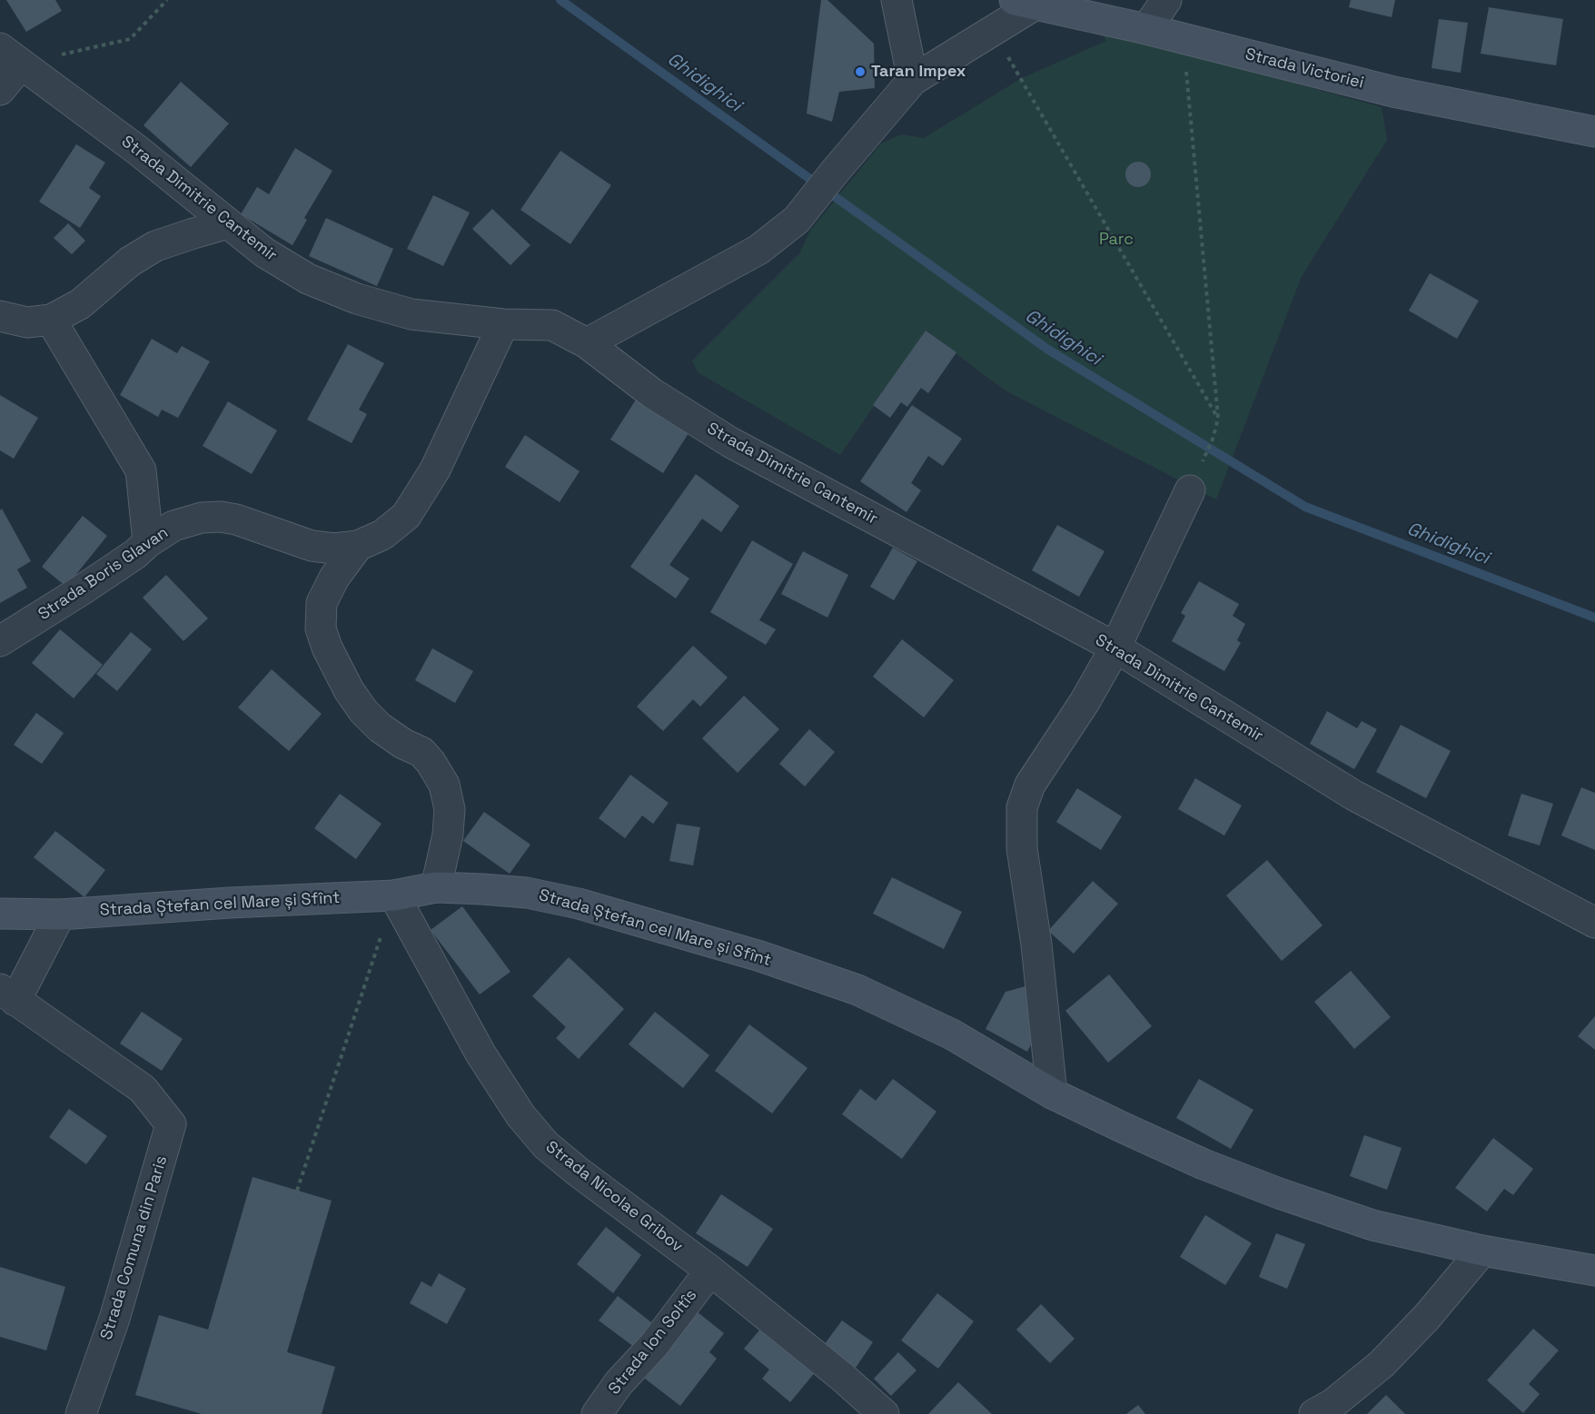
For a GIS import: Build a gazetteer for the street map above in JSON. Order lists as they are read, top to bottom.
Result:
{
  "streets": {
    "street": [
      "Strada Victoriei",
      "Strada Dimitrie Cantemir",
      "Strada Boris Glavan",
      "Strada Ștefan cel Mare și Sfînt",
      "Strada Nicolae Gribov",
      "Strada Comuna din Paris",
      "Strada Ion Soltîs"
    ]
  },
  "crossings": [
    ["Strada Ștefan cel Mare și Sfînt", "Strada Nicolae Gribov"],
    ["Strada Nicolae Gribov", "Strada Ion Soltîs"]
  ],
  "water": ["Ghidighici"],
  "parks": ["Parc"],
  "places": ["Taran Impex"]
}
